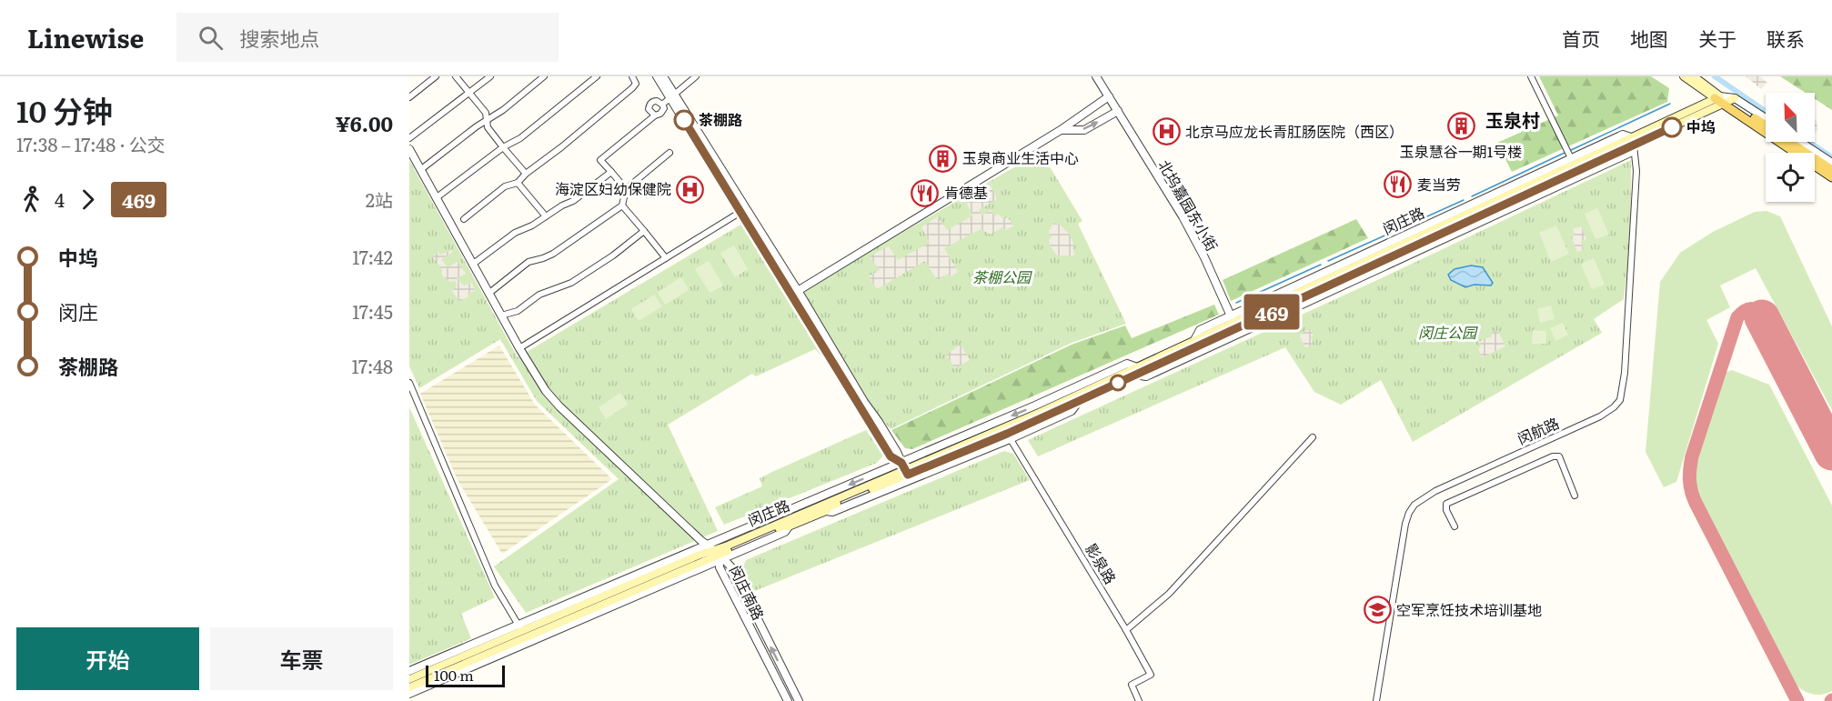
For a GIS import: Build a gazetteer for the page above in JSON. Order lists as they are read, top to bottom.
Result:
{
  "streets": {
    "main road": ["闵庄路"],
    "street": [
      "北坞嘉园东小街",
      "闵航路",
      "影泉路",
      "闵庄南路"
    ]
  },
  "crossings": [
    ["北坞嘉园东小街", "闵庄路"],
    ["闵庄路", "闵航路"],
    ["闵庄路", "影泉路"],
    ["闵庄路", "闵庄南路"]
  ],
  "districts": ["玉泉村"],
  "parks": ["茶棚公园", "闵庄公园"],
  "places": {
    "other": ["茶棚路", "中坞"],
    "building": ["玉泉慧谷一期1号楼", "玉泉商业生活中心"],
    "hospital": ["北京马应龙长青肛肠医院（西区）", "海淀区妇幼保健院"],
    "restaurant": ["麦当劳", "肯德基"],
    "school or university": ["空军烹饪技术培训基地"]
  },
  "lines": ["bus line 469"],
  "scale_bar": "100 m",
  "north": "top left",
  "page": {
    "header": "Linewise",
    "search": "搜索地点",
    "nav": [
      "首页",
      "地图",
      "关于",
      "联系"
    ],
    "heading": ["10 分钟", "17:38 – 17:48 · 公交", "¥6.00"],
    "on_map": "469",
    "legs": ["4", "469", "2站"],
    "list": [
      {
        "name": "中坞",
        "value": "17:42"
      },
      {
        "name": "闵庄",
        "value": "17:45"
      },
      {
        "name": "茶棚路",
        "value": "17:48"
      }
    ],
    "buttons": ["开始", "车票"],
    "scale": "100 m"
  }
}
